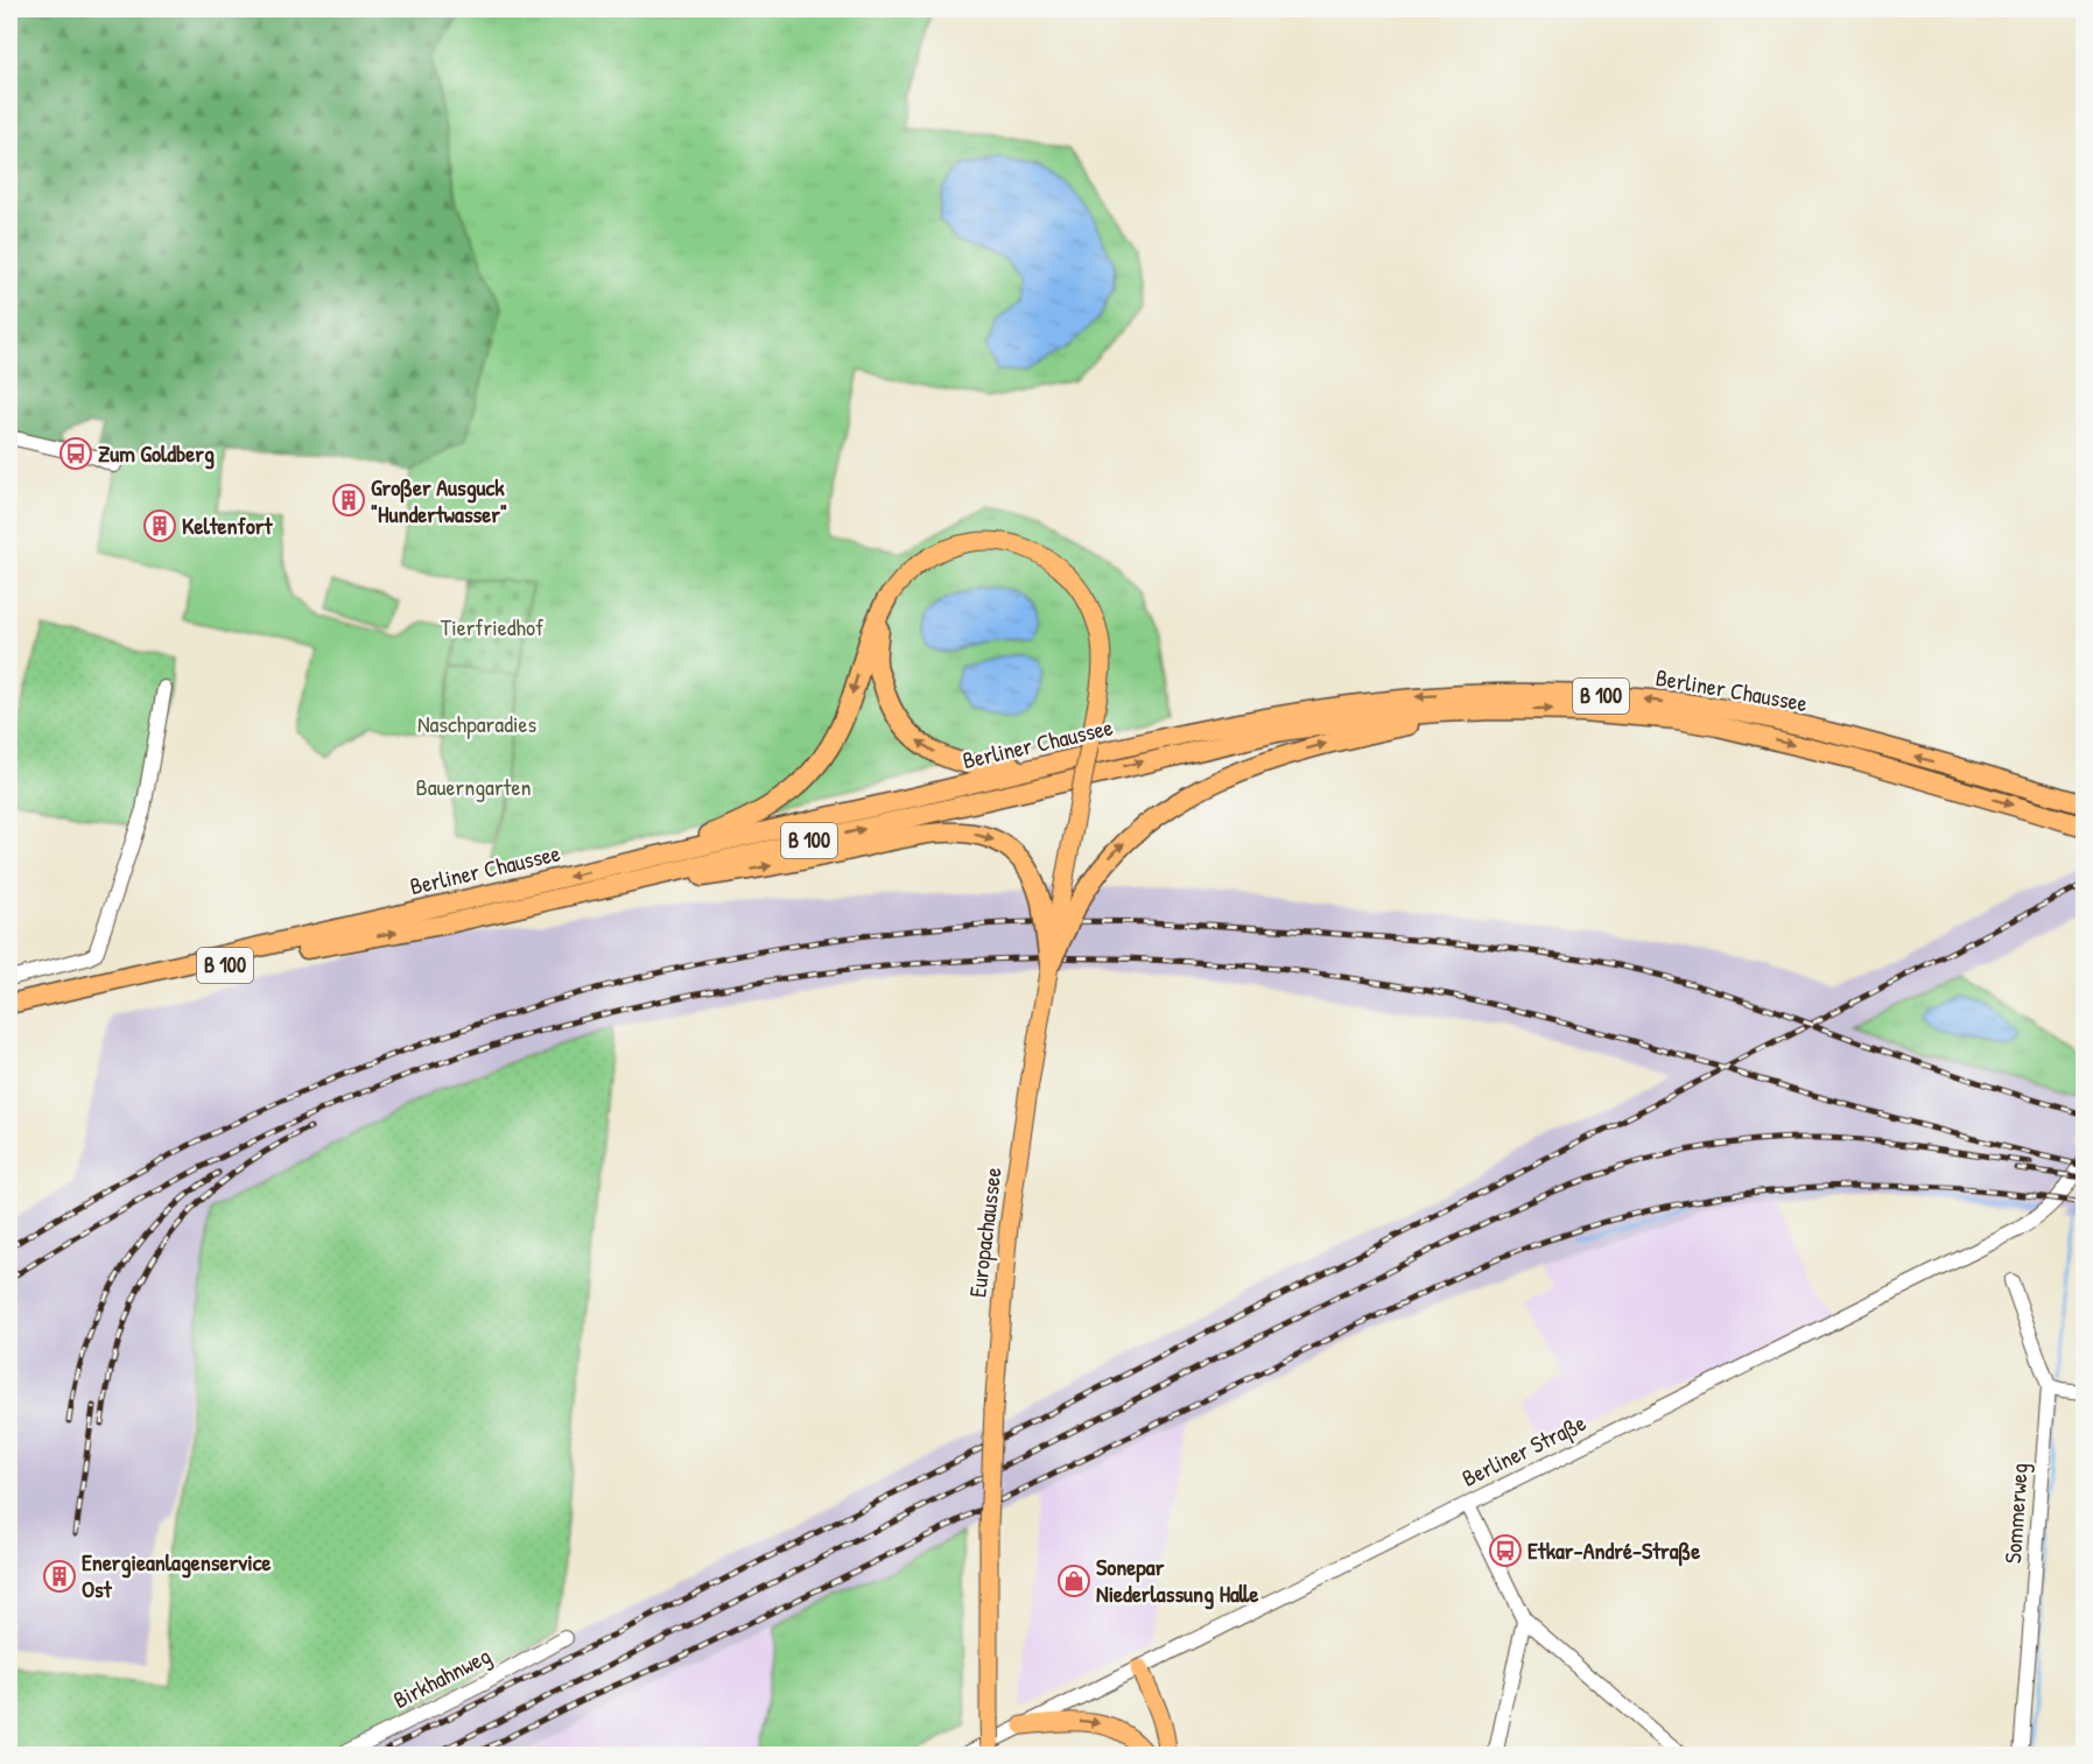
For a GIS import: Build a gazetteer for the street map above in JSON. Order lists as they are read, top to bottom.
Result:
{
  "streets": {
    "highway": ["Berliner Chaussee", "B 100"],
    "main road": ["Europachaussee"],
    "street": ["Berliner Straße", "Sommerweg", "Birkhahnweg"]
  },
  "parks": ["Tierfriedhof", "Naschparadies", "Bauerngarten"],
  "places": {
    "bus stop": ["Zum Goldberg", "Etkar-André-Straße"],
    "building": ["Großer Ausguck \"Hundertwasser\"", "Keltenfort", "Energieanlagenservice Ost"],
    "shop": ["Sonepar Niederlassung Halle"]
  }
}
